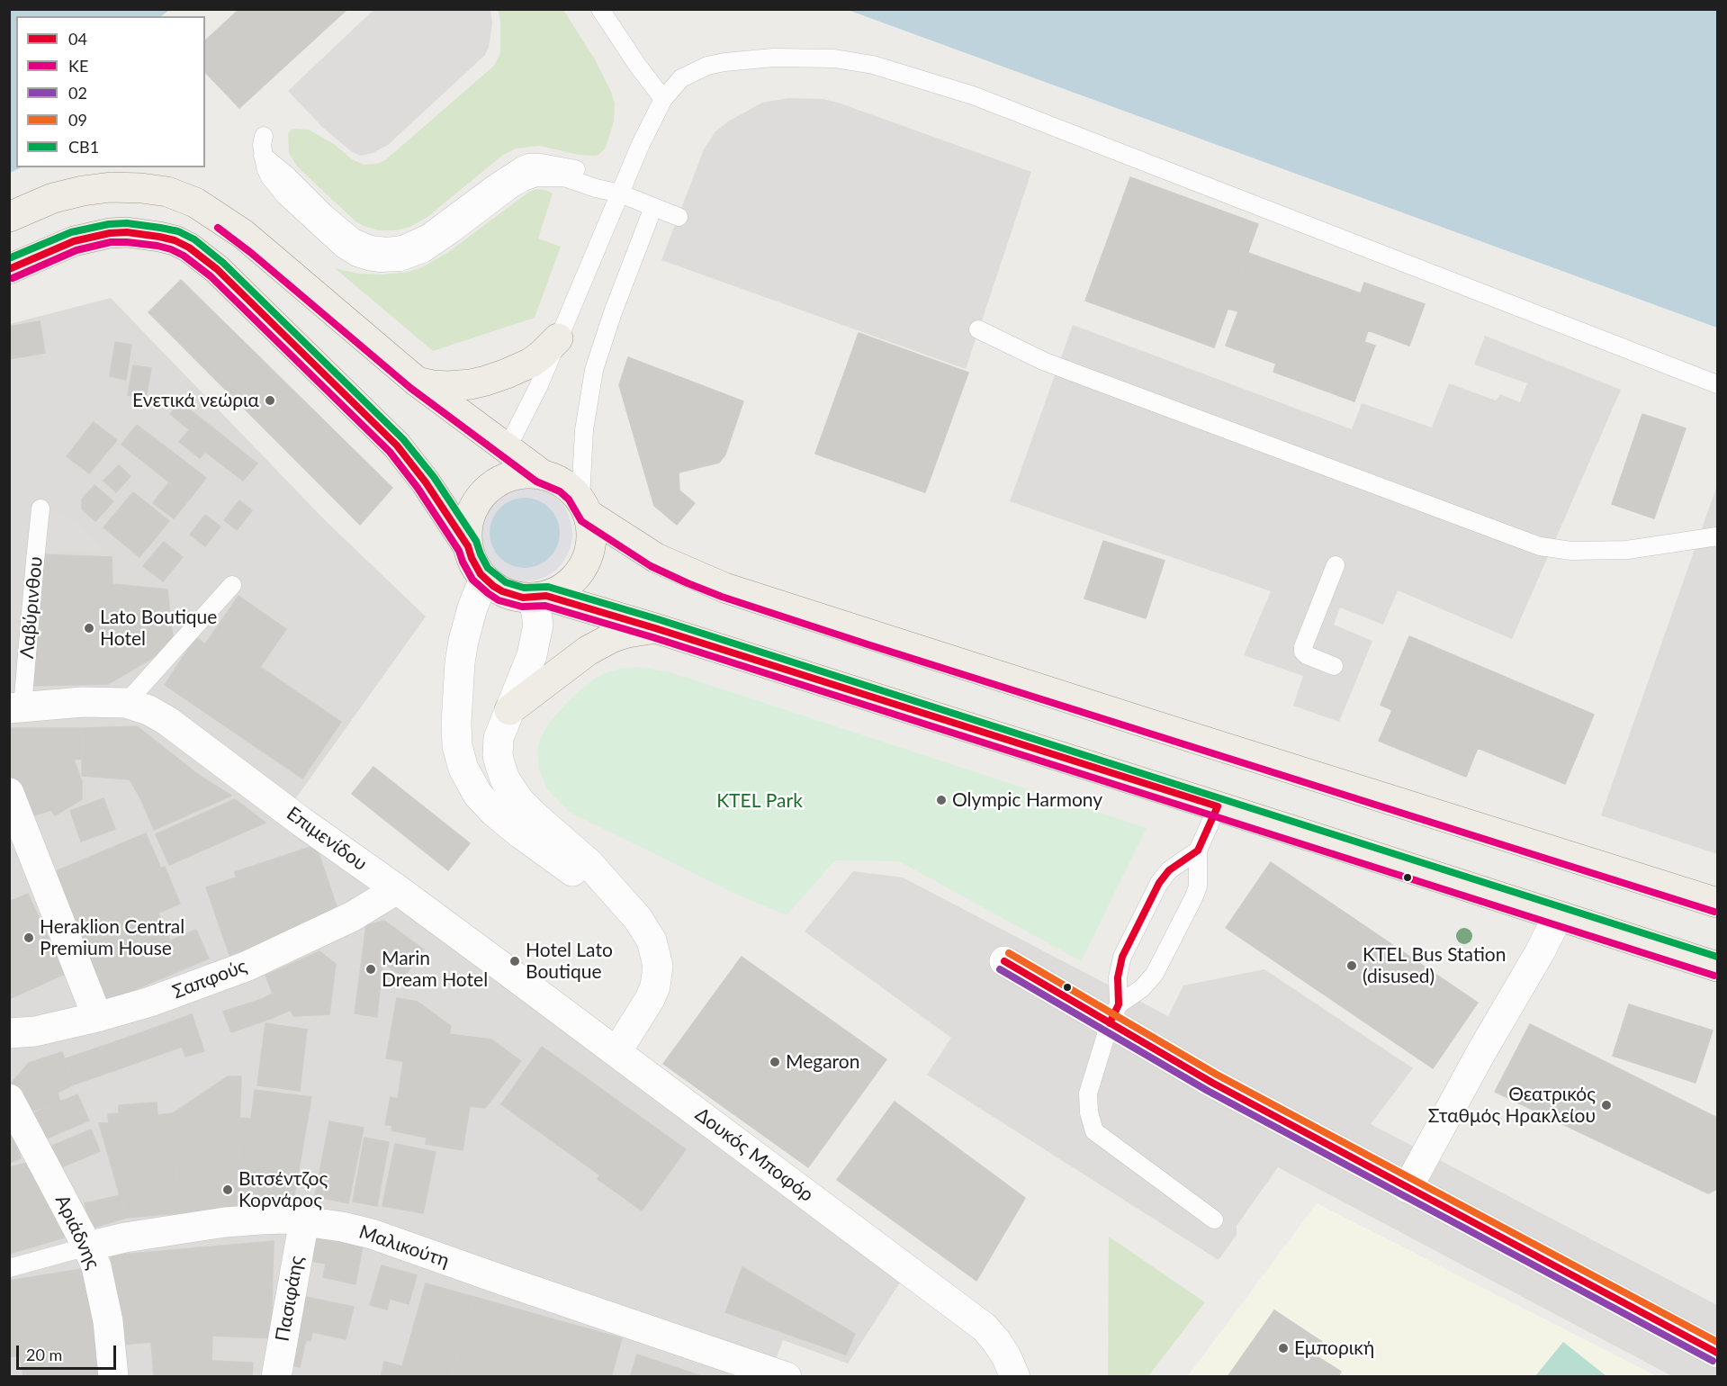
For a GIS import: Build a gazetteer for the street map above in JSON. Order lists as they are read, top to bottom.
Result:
{
  "streets": {
    "street": [
      "Επιμενίδου",
      "Σαπφούς",
      "Δουκός Μποφόρ",
      "Αριάδνης",
      "Μαλικούτη",
      "Πασιφάης"
    ],
    "lane": ["Λαβύρινθου"]
  },
  "crossings": [
    ["Λαβύρινθου", "Επιμενίδου"],
    ["Επιμενίδου", "Σαπφούς"],
    ["Επιμενίδου", "Δουκός Μποφόρ"],
    ["Αριάδνης", "Μαλικούτη"],
    ["Μαλικούτη", "Πασιφάης"]
  ],
  "parks": ["KTEL Park"],
  "places": [
    "Ενετικά νεώρια",
    "Lato Boutique Hotel",
    "Olympic Harmony",
    "Heraklion Central Premium House",
    "Hotel Lato Boutique",
    "KTEL Bus Station (disused)",
    "Marin Dream Hotel",
    "Megaron",
    "Θεατρικός Σταθμός Ηρακλείου",
    "Βιτσέντζος Κορνάρος",
    "Εμπορική"
  ],
  "lines": [
    "transit line CB1",
    "transit line KE",
    "transit line 04",
    "transit line 09",
    "transit line 02"
  ],
  "legend": [
    "04",
    "KE",
    "02",
    "09",
    "CB1"
  ],
  "scale_bar": "20 m"
}
